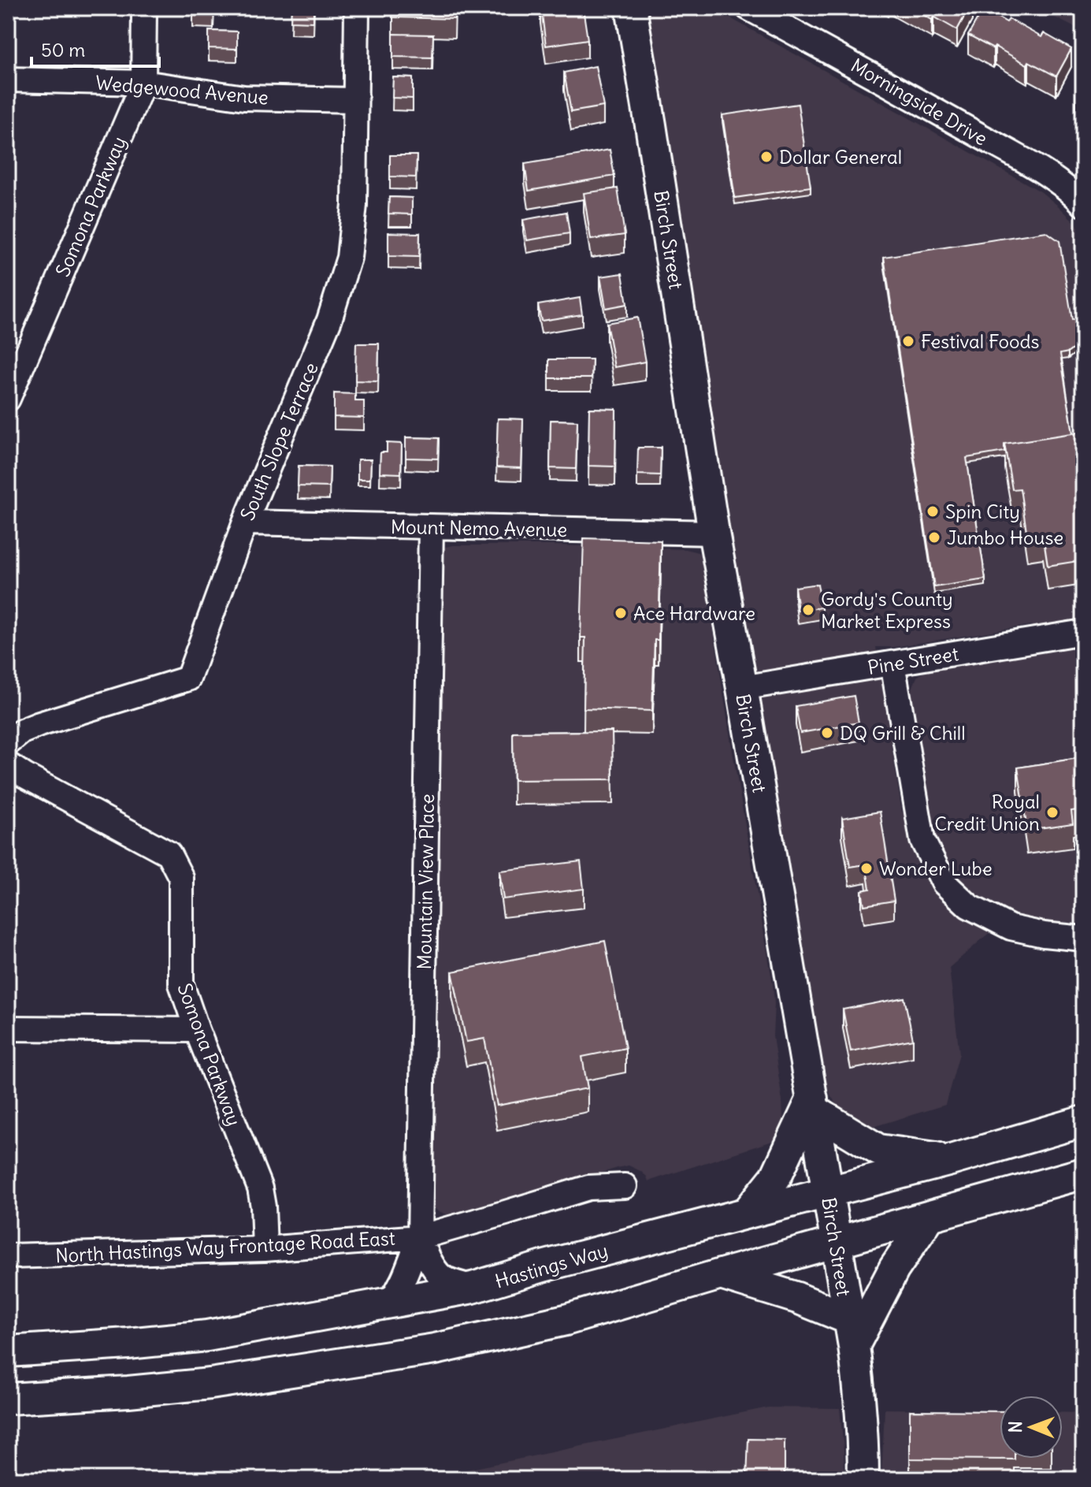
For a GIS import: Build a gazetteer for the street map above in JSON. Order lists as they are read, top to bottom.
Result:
{
  "streets": {
    "main road": ["Birch Street", "Hastings Way"],
    "street": [
      "Wedgewood Avenue",
      "Morningside Drive",
      "Somona Parkway",
      "South Slope Terrace",
      "Mount Nemo Avenue",
      "Pine Street",
      "Mountain View Place",
      "North Hastings Way Frontage Road East"
    ]
  },
  "crossings": [
    ["Wedgewood Avenue", "Somona Parkway"],
    ["Wedgewood Avenue", "South Slope Terrace"],
    ["Somona Parkway", "North Hastings Way Frontage Road East"],
    ["Birch Street", "Mount Nemo Avenue"],
    ["Birch Street", "Pine Street"],
    ["Birch Street", "Hastings Way"],
    ["South Slope Terrace", "Mount Nemo Avenue"],
    ["Mount Nemo Avenue", "Mountain View Place"],
    ["Mountain View Place", "North Hastings Way Frontage Road East"],
    ["Mountain View Place", "Hastings Way"]
  ],
  "places": [
    "Dollar General",
    "Festival Foods",
    "Spin City",
    "Jumbo House",
    "Gordy's County Market Express",
    "Ace Hardware",
    "DQ Grill & Chill",
    "Royal Credit Union",
    "Wonder Lube"
  ],
  "scale_bar": "50 m",
  "north": "left"
}
